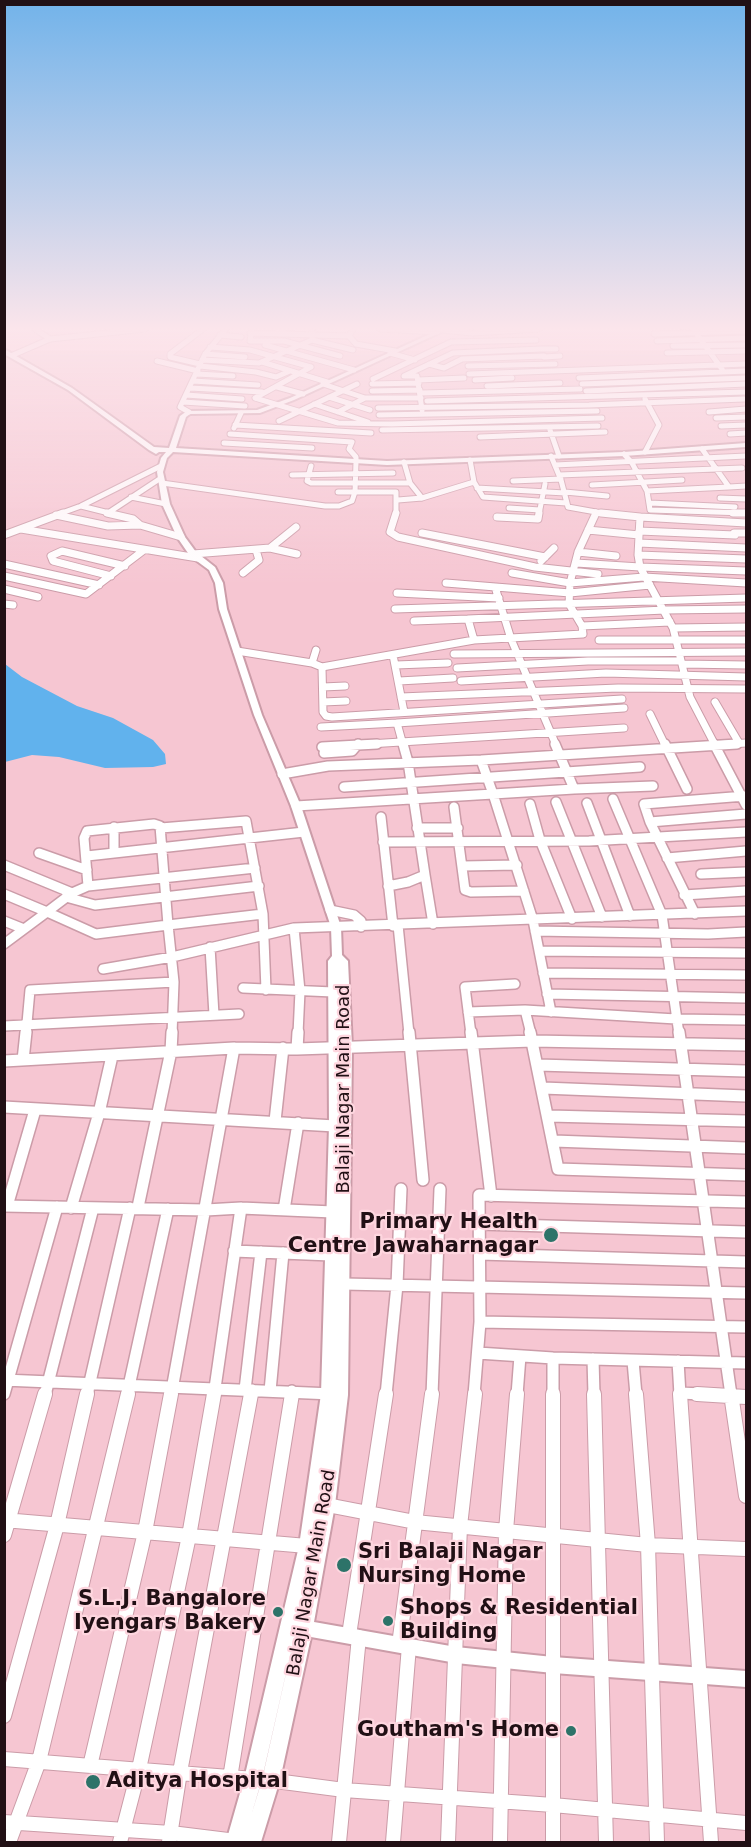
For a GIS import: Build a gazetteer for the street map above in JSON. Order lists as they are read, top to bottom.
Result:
{
  "streets": {
    "street": ["Balaji Nagar Main Road"]
  },
  "places": [
    "Primary Health Centre Jawaharnagar",
    "Sri Balaji Nagar Nursing Home",
    "S.L.J. Bangalore Iyengars Bakery",
    "Shops & Residential Building",
    "Goutham's Home",
    "Aditya Hospital"
  ]
}
